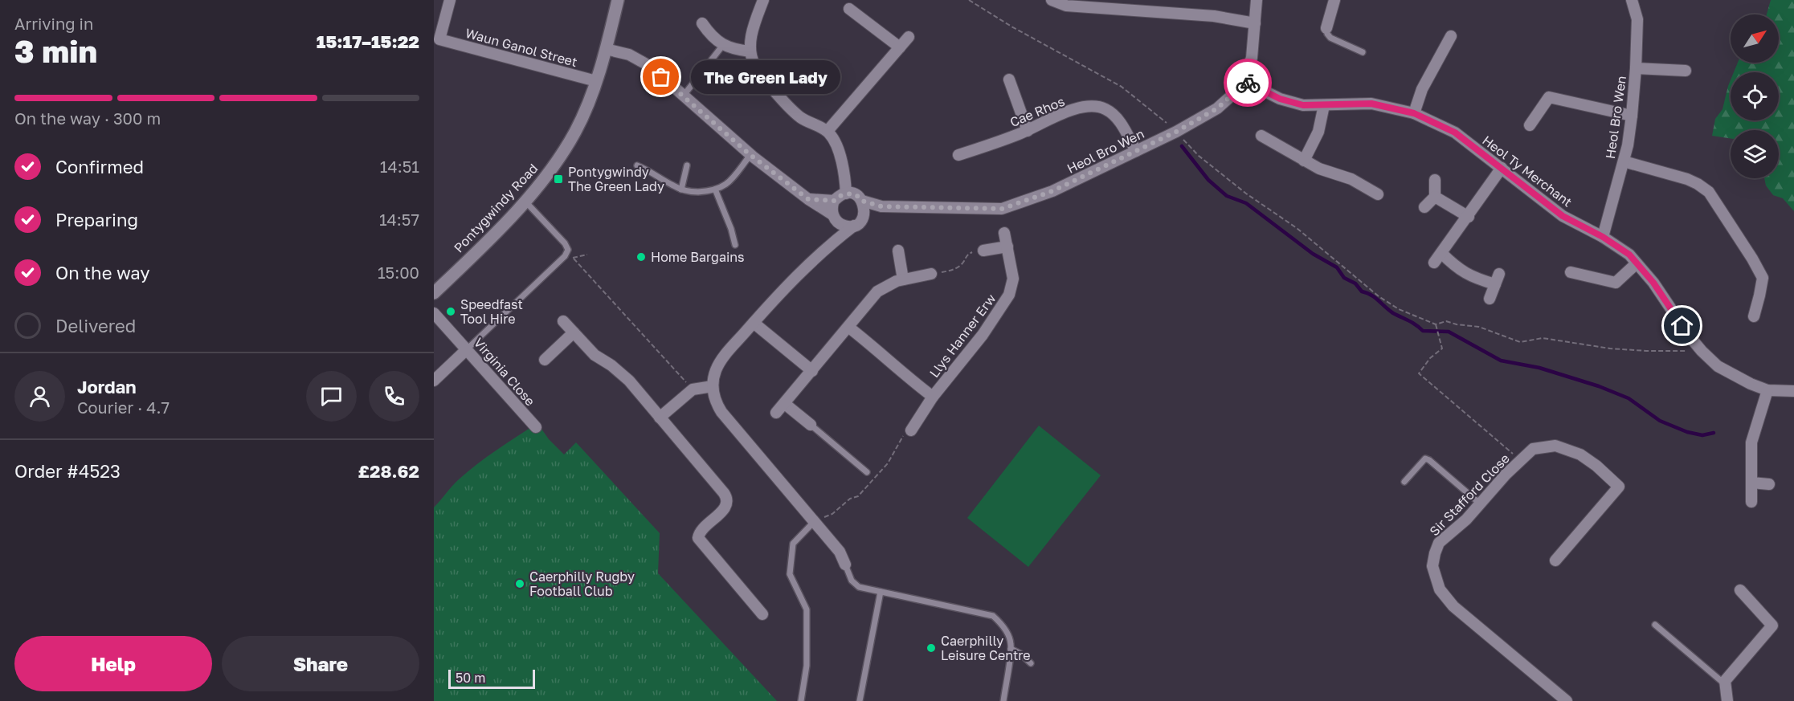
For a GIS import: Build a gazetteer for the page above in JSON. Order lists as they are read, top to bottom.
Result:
{
  "streets": {
    "main road": ["Pontygwindy Road"],
    "street": [
      "Waun Ganol Street",
      "Cae Rhos",
      "Heol Bro Wen",
      "Heol Ty Merchant",
      "Llys Hanner Erw",
      "Virginia Close",
      "Sir Stafford Close"
    ]
  },
  "crossings": [
    ["Waun Ganol Street", "Pontygwindy Road"],
    ["Cae Rhos", "Heol Bro Wen"],
    ["Heol Bro Wen", "Heol Ty Merchant"]
  ],
  "places": {
    "other": [
      "The Green Lady",
      "Home Bargains",
      "Speedfast Tool Hire",
      "Caerphilly Rugby Football Club",
      "Caerphilly Leisure Centre"
    ],
    "transit": ["Pontygwindy The Green Lady"]
  },
  "scale_bar": "50 m",
  "north": "top right",
  "page": {
    "heading": ["3 min", "Arriving in", "15:17–15:22"],
    "panel": [
      "Jordan",
      "Courier · 4.7",
      "Order #4523",
      "£28.62"
    ],
    "bubble": "The Green Lady",
    "bar": "On the way · 300 m",
    "list": [
      ["Confirmed", "14:51"],
      ["Preparing", "14:57"],
      ["On the way", "15:00"],
      "Delivered"
    ],
    "buttons": ["Help", "Share"],
    "scale": "50 m"
  }
}
